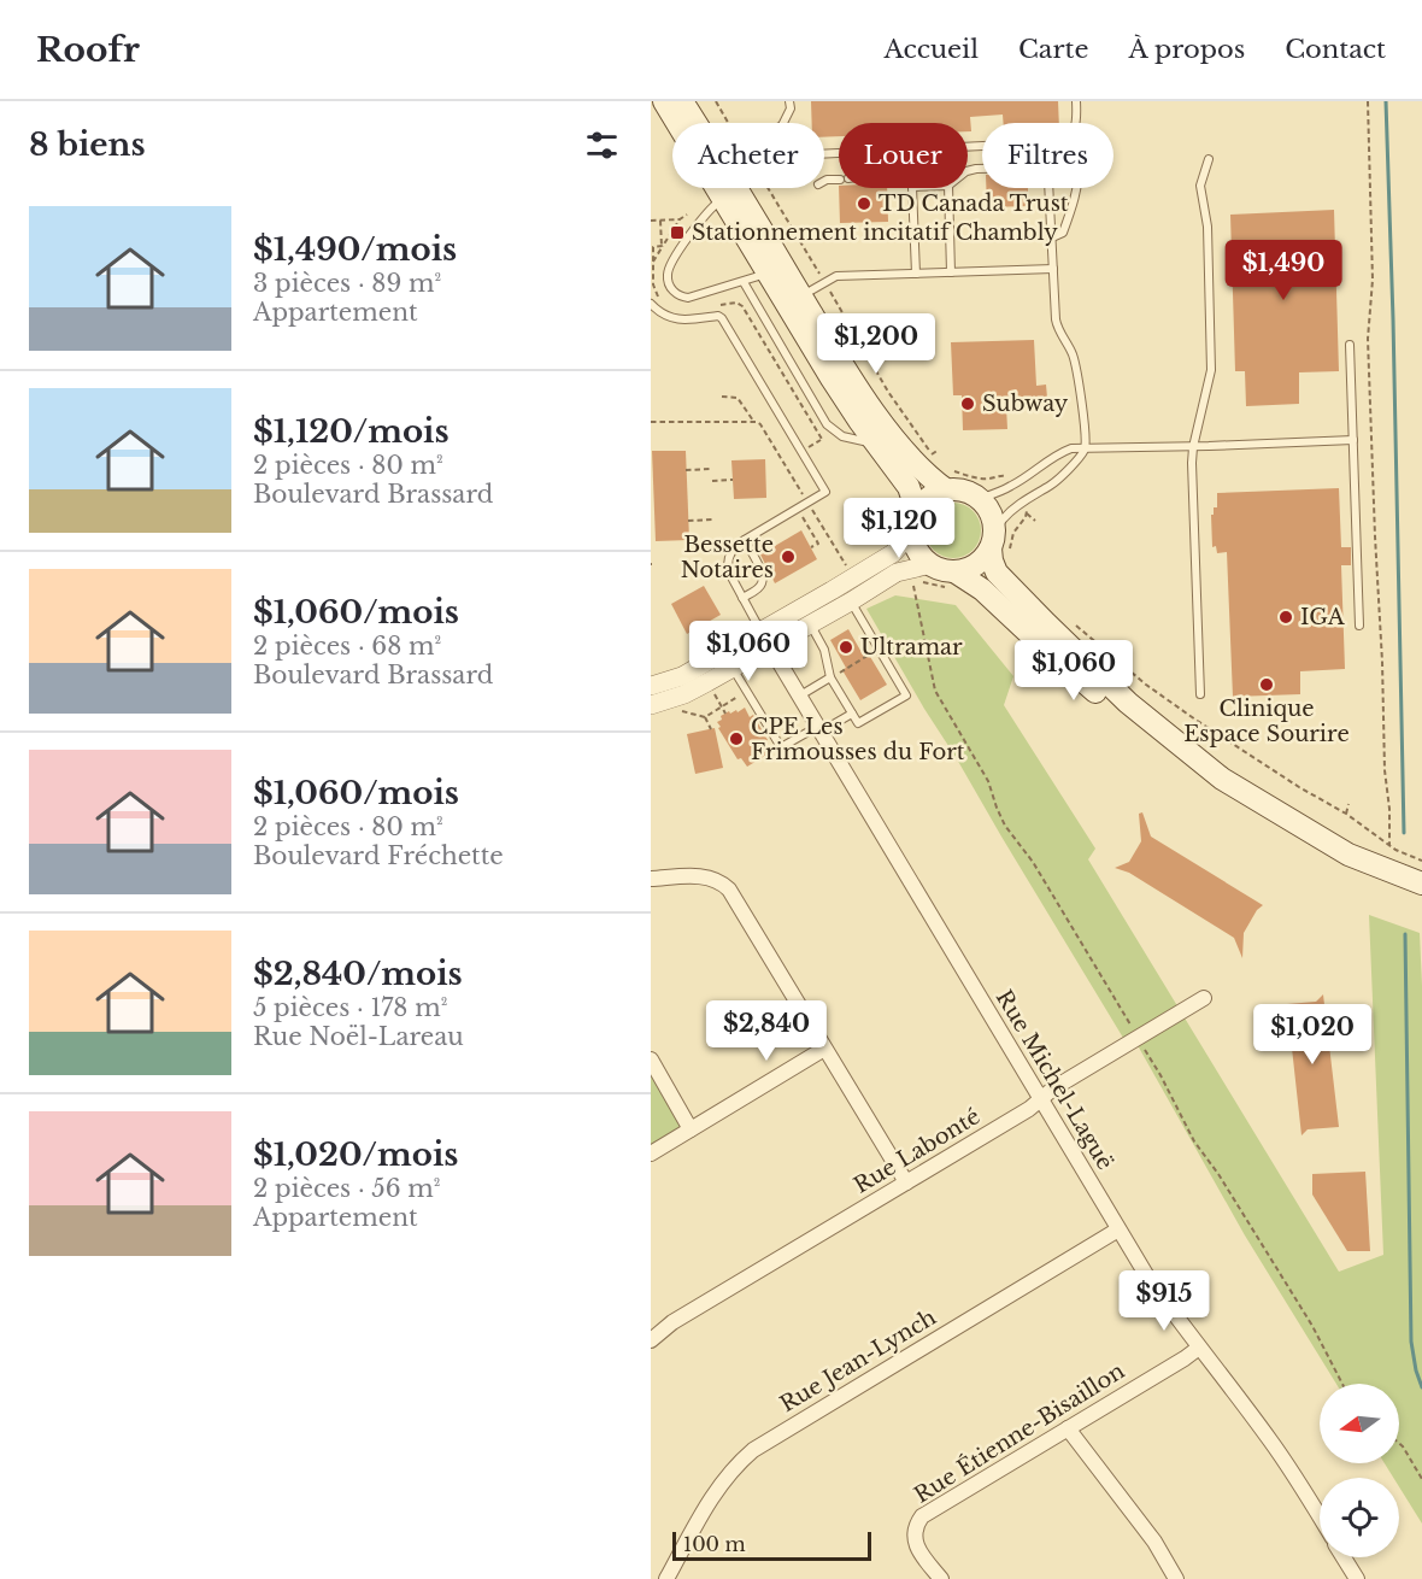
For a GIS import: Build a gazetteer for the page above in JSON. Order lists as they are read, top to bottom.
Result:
{
  "streets": {
    "street": [
      "Rue Michel-Laguë",
      "Rue Labonté",
      "Rue Jean-Lynch",
      "Rue Étienne-Bisaillon"
    ]
  },
  "crossings": [
    ["Rue Michel-Laguë", "Rue Labonté"],
    ["Rue Michel-Laguë", "Rue Jean-Lynch"],
    ["Rue Michel-Laguë", "Rue Étienne-Bisaillon"]
  ],
  "places": {
    "other": [
      "TD Canada Trust",
      "Subway",
      "Bessette Notaires",
      "IGA",
      "Ultramar",
      "Clinique Espace Sourire",
      "CPE Les Frimousses du Fort"
    ],
    "transit": ["Stationnement incitatif Chambly"]
  },
  "scale_bar": "100 m",
  "north": "left",
  "page": {
    "header": "Roofr",
    "nav": [
      "Accueil",
      "Carte",
      "À propos",
      "Contact"
    ],
    "heading": "8 biens",
    "chip": ["Acheter", "Louer", "Filtres"],
    "list": [
      {
        "name": "$1,490/mois",
        "note": "3 pièces · 89 m² · Appartement"
      },
      {
        "name": "$1,120/mois",
        "note": "2 pièces · 80 m² · Boulevard Brassard"
      },
      {
        "name": "$1,060/mois",
        "note": "2 pièces · 68 m² · Boulevard Brassard"
      },
      {
        "name": "$1,060/mois",
        "note": "2 pièces · 80 m² · Boulevard Fréchette"
      },
      {
        "name": "$2,840/mois",
        "note": "5 pièces · 178 m² · Rue Noël-Lareau"
      },
      {
        "name": "$1,020/mois",
        "note": "2 pièces · 56 m² · Appartement"
      }
    ],
    "price": [
      "$1,490",
      "$1,200",
      "$1,120",
      "$1,060",
      "$1,060",
      "$2,840",
      "$1,020",
      "$915"
    ],
    "scale": "100 m"
  }
}
